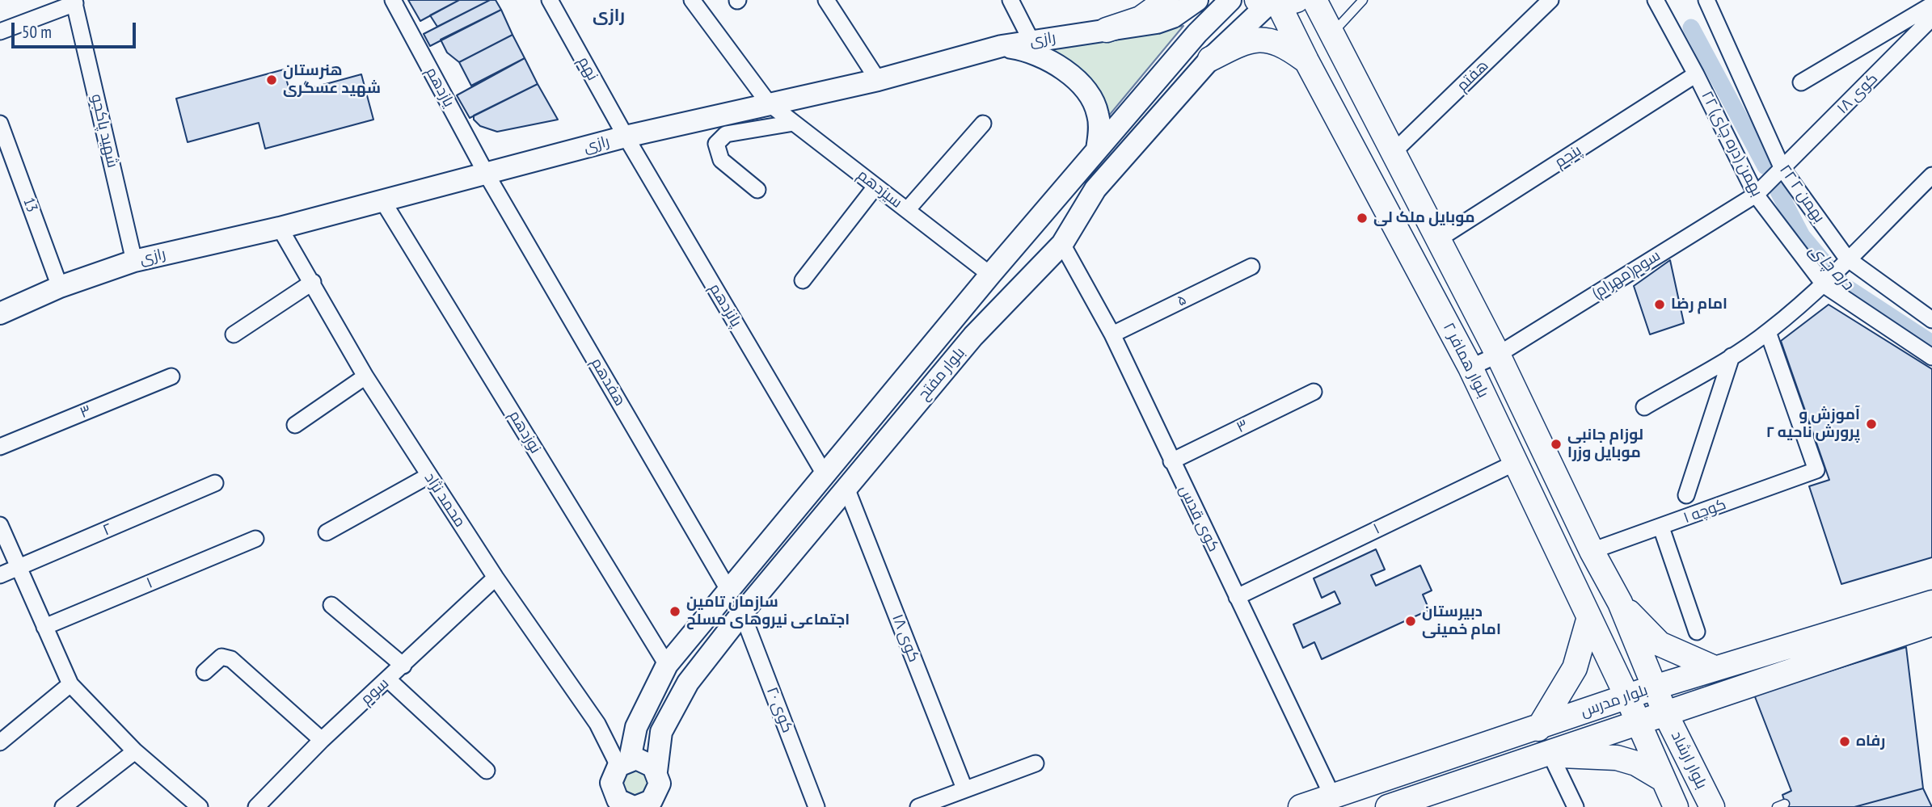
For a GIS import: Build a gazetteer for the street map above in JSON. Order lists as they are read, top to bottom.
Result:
{
  "streets": {
    "main road": ["بلوار همافر ۲", "بلوار مدرس", "بلوار ارشاد"],
    "street": [
      "رازی",
      "نهم",
      "هفتم",
      "یازدهم",
      "کوی ۱۸",
      "شهید پاکجو",
      "۲۲ بهمن (دره چای)",
      "پنجم",
      "سیزدهم",
      "۲۲ بهمن ۲",
      "13",
      "سوم(مهرام)",
      "۵",
      "پانزدهم",
      "بلوار مفتح",
      "هفدهم",
      "۳",
      "نوزدهم",
      "محمد نژاد",
      "کوچه ۱",
      "کوی قدس",
      "۱",
      "۲",
      "سوم",
      "کوی ۲۰"
    ]
  },
  "crossings": [
    ["رازی", "نهم"],
    ["رازی", "یازدهم"],
    ["رازی", "شهید پاکجو"],
    ["رازی", "سیزدهم"],
    ["رازی", "13"],
    ["رازی", "پانزدهم"],
    ["رازی", "هفدهم"],
    ["رازی", "نوزدهم"],
    ["رازی", "محمد نژاد"],
    ["نهم", "پانزدهم"],
    ["هفتم", "بلوار همافر ۲"],
    ["یازدهم", "هفدهم"],
    ["کوی ۱۸", "۲۲ بهمن (دره چای)"],
    ["کوی ۱۸", "۲۲ بهمن ۲"],
    ["کوی ۱۸", "سوم(مهرام)"],
    ["کوی ۱۸", "بلوار مفتح"],
    ["۲۲ بهمن (دره چای)", "پنجم"],
    ["۲۲ بهمن (دره چای)", "سوم(مهرام)"],
    ["پنجم", "بلوار همافر ۲"],
    ["سیزدهم", "بلوار مفتح"],
    ["سوم(مهرام)", "بلوار همافر ۲"],
    ["۵", "کوی قدس"],
    ["پانزدهم", "بلوار مفتح"],
    ["بلوار همافر ۲", "بلوار مفتح"],
    ["بلوار همافر ۲", "کوچه ۱"],
    ["بلوار همافر ۲", "۱"],
    ["بلوار همافر ۲", "بلوار مدرس"],
    ["بلوار همافر ۲", "بلوار ارشاد"],
    ["بلوار مفتح", "هفدهم"],
    ["بلوار مفتح", "نوزدهم"],
    ["بلوار مفتح", "محمد نژاد"],
    ["بلوار مفتح", "کوی قدس"],
    ["بلوار مفتح", "کوی ۲۰"],
    ["۳", "کوی قدس"],
    ["محمد نژاد", "سوم"],
    ["کوی قدس", "۱"],
    ["کوی قدس", "بلوار مدرس"],
    ["بلوار مدرس", "بلوار ارشاد"]
  ],
  "districts": ["رازی"],
  "water": ["دره چای"],
  "places": [
    "هنرستان شهید عسگری",
    "موبایل ملک لی",
    "امام رضا",
    "آموزش و پرورش ناحیه ۲",
    "لوزام جانبی موبایل وزرا",
    "سازمان تامین اجتماعی نیروهای مسلح",
    "دبیرستان امام خمینی",
    "رفاه"
  ],
  "scale_bar": "50 m"
}
